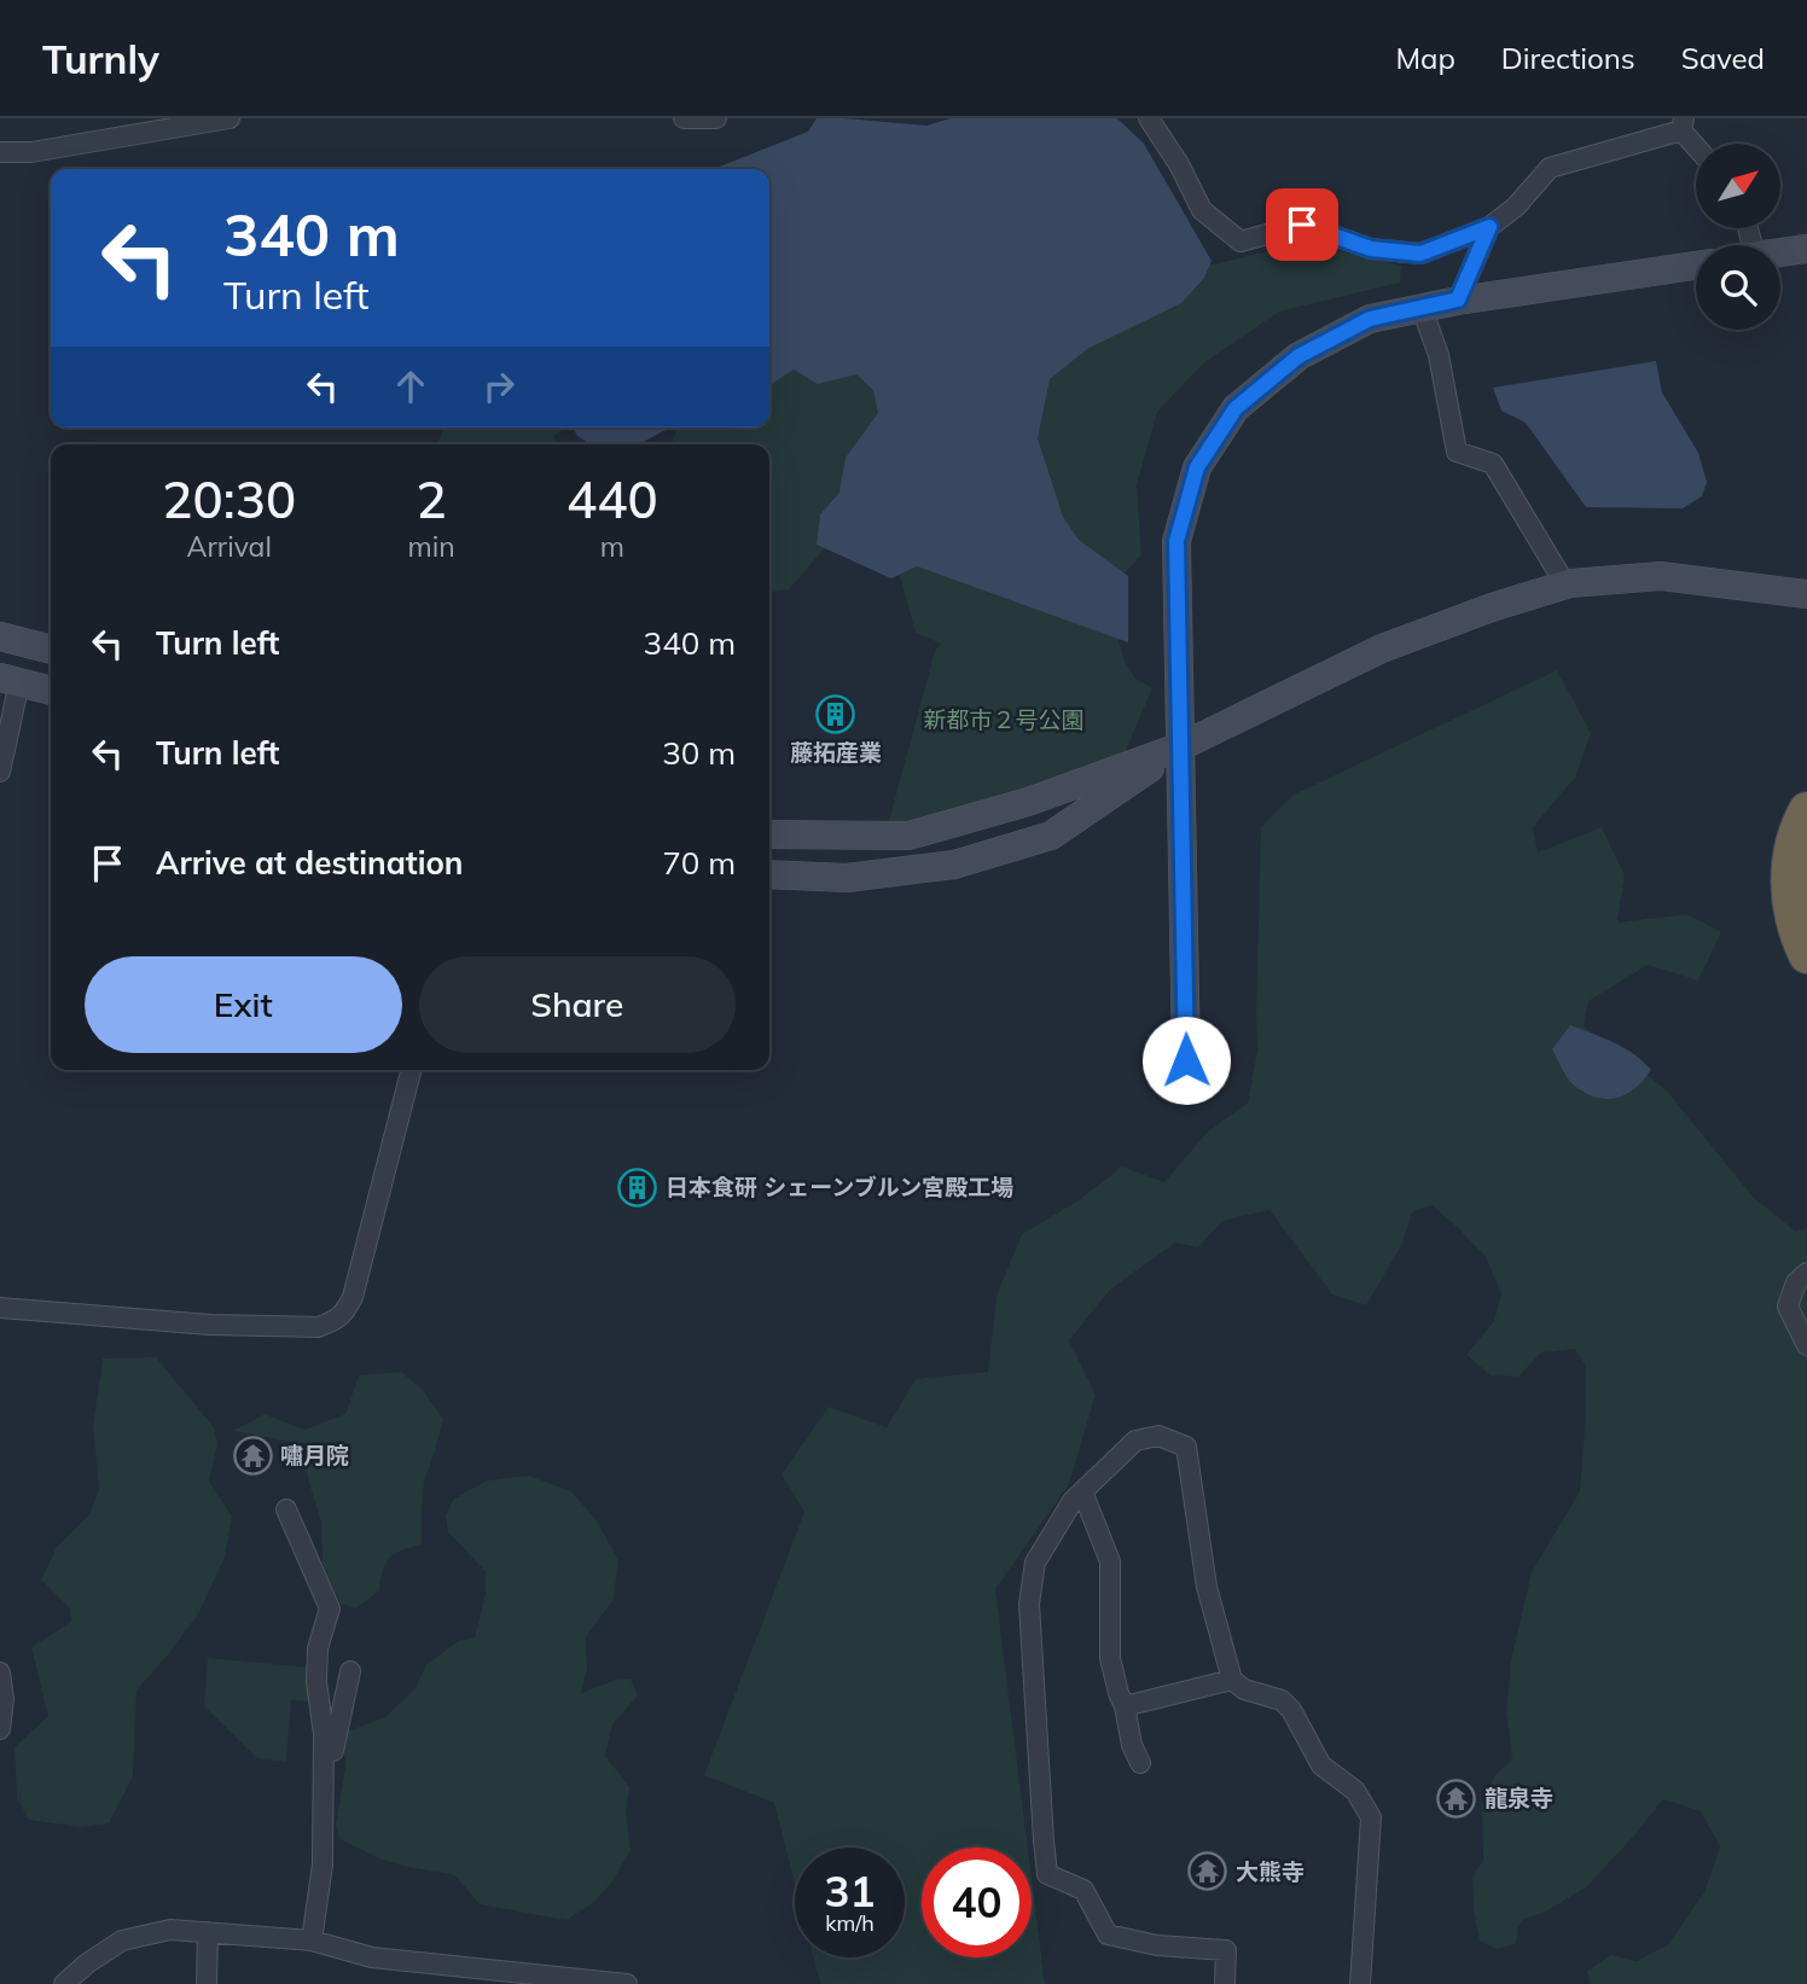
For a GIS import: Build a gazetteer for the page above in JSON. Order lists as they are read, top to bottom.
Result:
{
  "parks": ["新都市２号公園"],
  "places": {
    "building": ["藤拓産業", "日本食研 シェーンブルン宮殿工場"],
    "temple": ["嘯月院", "龍泉寺", "大熊寺"]
  },
  "north": "top right",
  "page": {
    "header": "Turnly",
    "nav": ["Map", "Directions", "Saved"],
    "turn": ["340 m", "Turn left"],
    "eta": [
      "20:30",
      "Arrival",
      "2",
      "min",
      "440",
      "m"
    ],
    "list": [
      {
        "name": "Turn left",
        "value": "340 m"
      },
      {
        "name": "Turn left",
        "value": "30 m"
      },
      {
        "name": "Arrive at destination",
        "value": "70 m"
      }
    ],
    "buttons": ["Exit", "Share"],
    "speed": "31 km/h",
    "limit": "40"
  }
}
